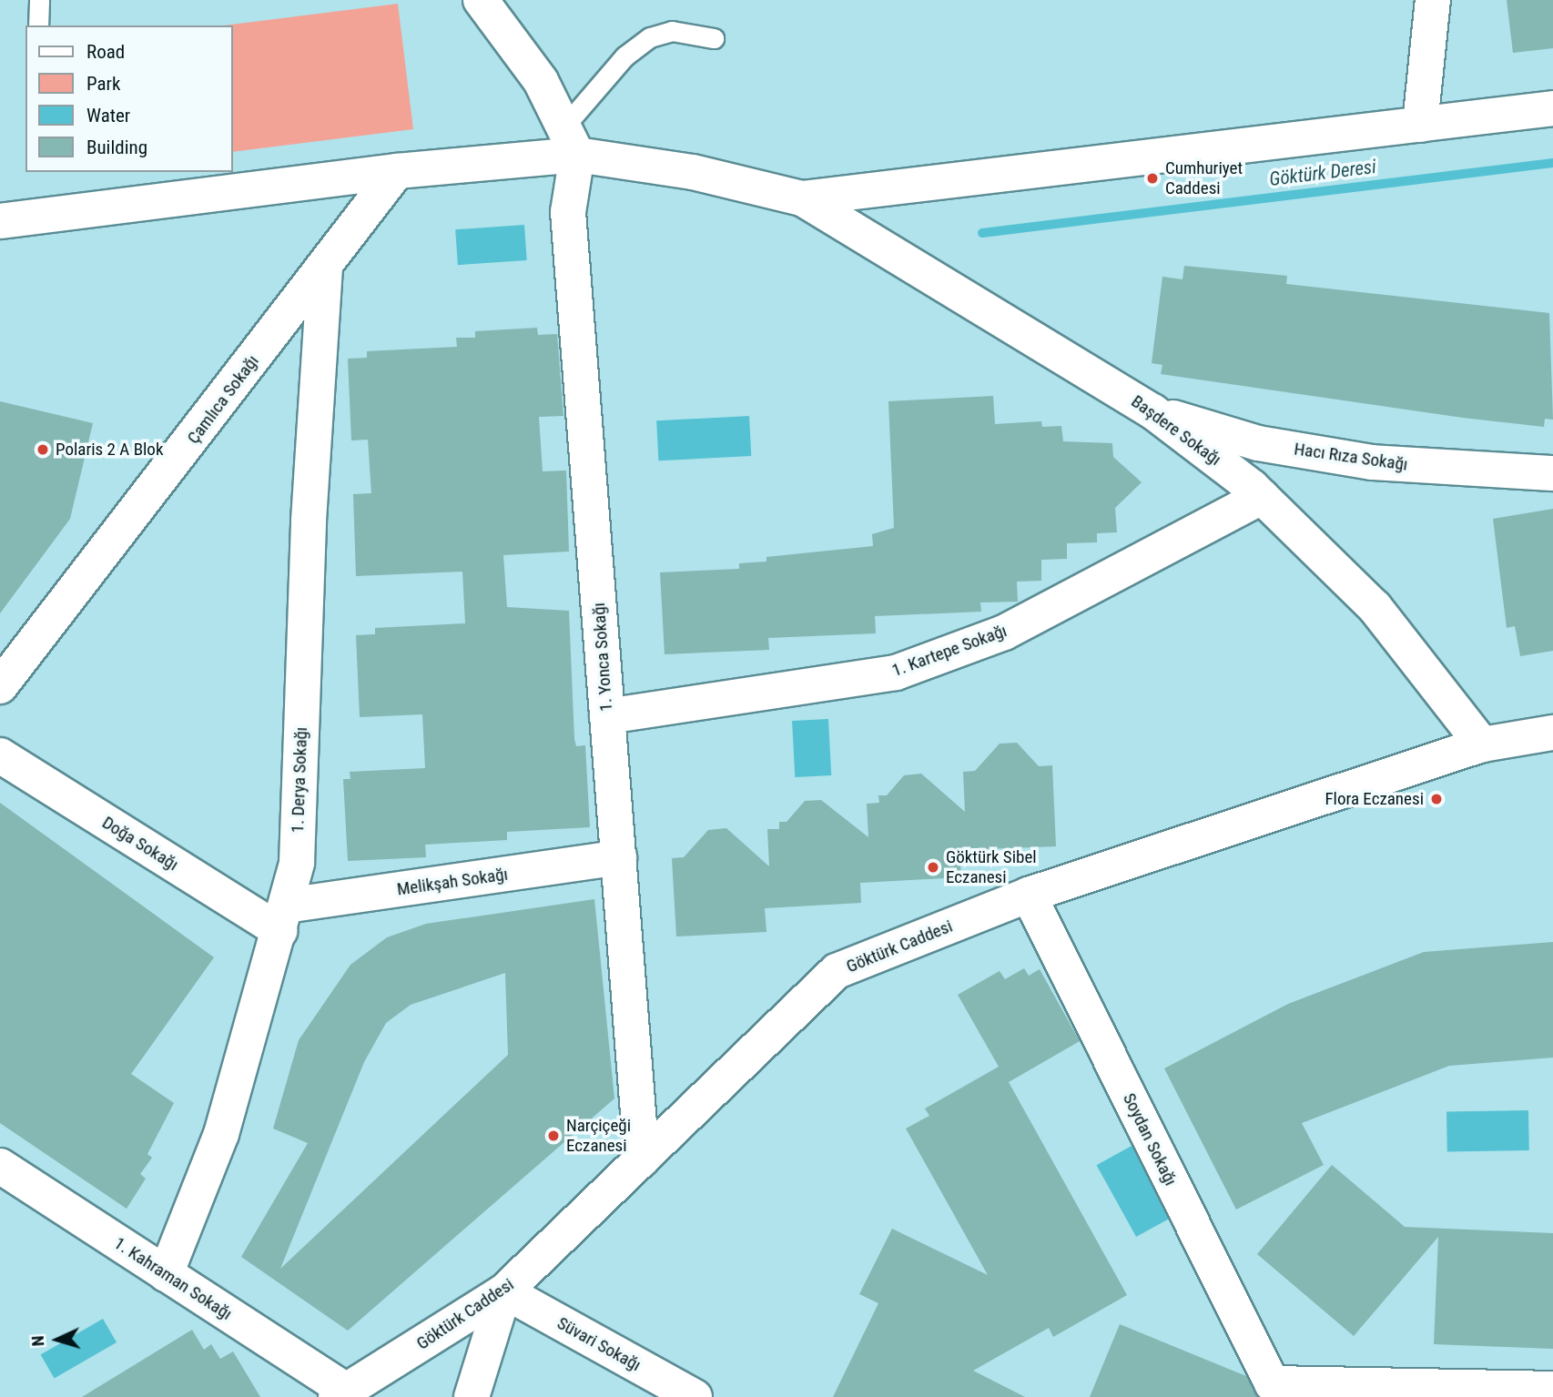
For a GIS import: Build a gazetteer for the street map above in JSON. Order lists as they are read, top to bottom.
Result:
{
  "streets": {
    "street": [
      "Çamlıca Sokağı",
      "Başdere Sokağı",
      "Hacı Rıza Sokağı",
      "1. Kartepe Sokağı",
      "1. Yonca Sokağı",
      "1. Derya Sokağı",
      "Doğa Sokağı",
      "Melikşah Sokağı",
      "Göktürk Caddesi",
      "Soydan Sokağı",
      "1. Kahraman Sokağı",
      "Süvari Sokağı"
    ]
  },
  "crossings": [
    ["Çamlıca Sokağı", "1. Derya Sokağı"],
    ["Başdere Sokağı", "Hacı Rıza Sokağı"],
    ["Başdere Sokağı", "1. Kartepe Sokağı"],
    ["Başdere Sokağı", "Göktürk Caddesi"],
    ["1. Kartepe Sokağı", "1. Yonca Sokağı"],
    ["1. Yonca Sokağı", "Melikşah Sokağı"],
    ["1. Yonca Sokağı", "Göktürk Caddesi"],
    ["1. Derya Sokağı", "Doğa Sokağı"],
    ["1. Derya Sokağı", "Melikşah Sokağı"],
    ["1. Derya Sokağı", "1. Kahraman Sokağı"],
    ["Doğa Sokağı", "Melikşah Sokağı"],
    ["Göktürk Caddesi", "Soydan Sokağı"],
    ["Göktürk Caddesi", "1. Kahraman Sokağı"],
    ["Göktürk Caddesi", "Süvari Sokağı"]
  ],
  "water": ["Göktürk Deresi"],
  "places": [
    "Cumhuriyet Caddesi",
    "Polaris 2 A Blok",
    "Flora Eczanesi",
    "Göktürk Sibel Eczanesi",
    "Narçiçeği Eczanesi"
  ],
  "legend": [
    "Road",
    "Park",
    "Water",
    "Building"
  ],
  "north": "left"
}
